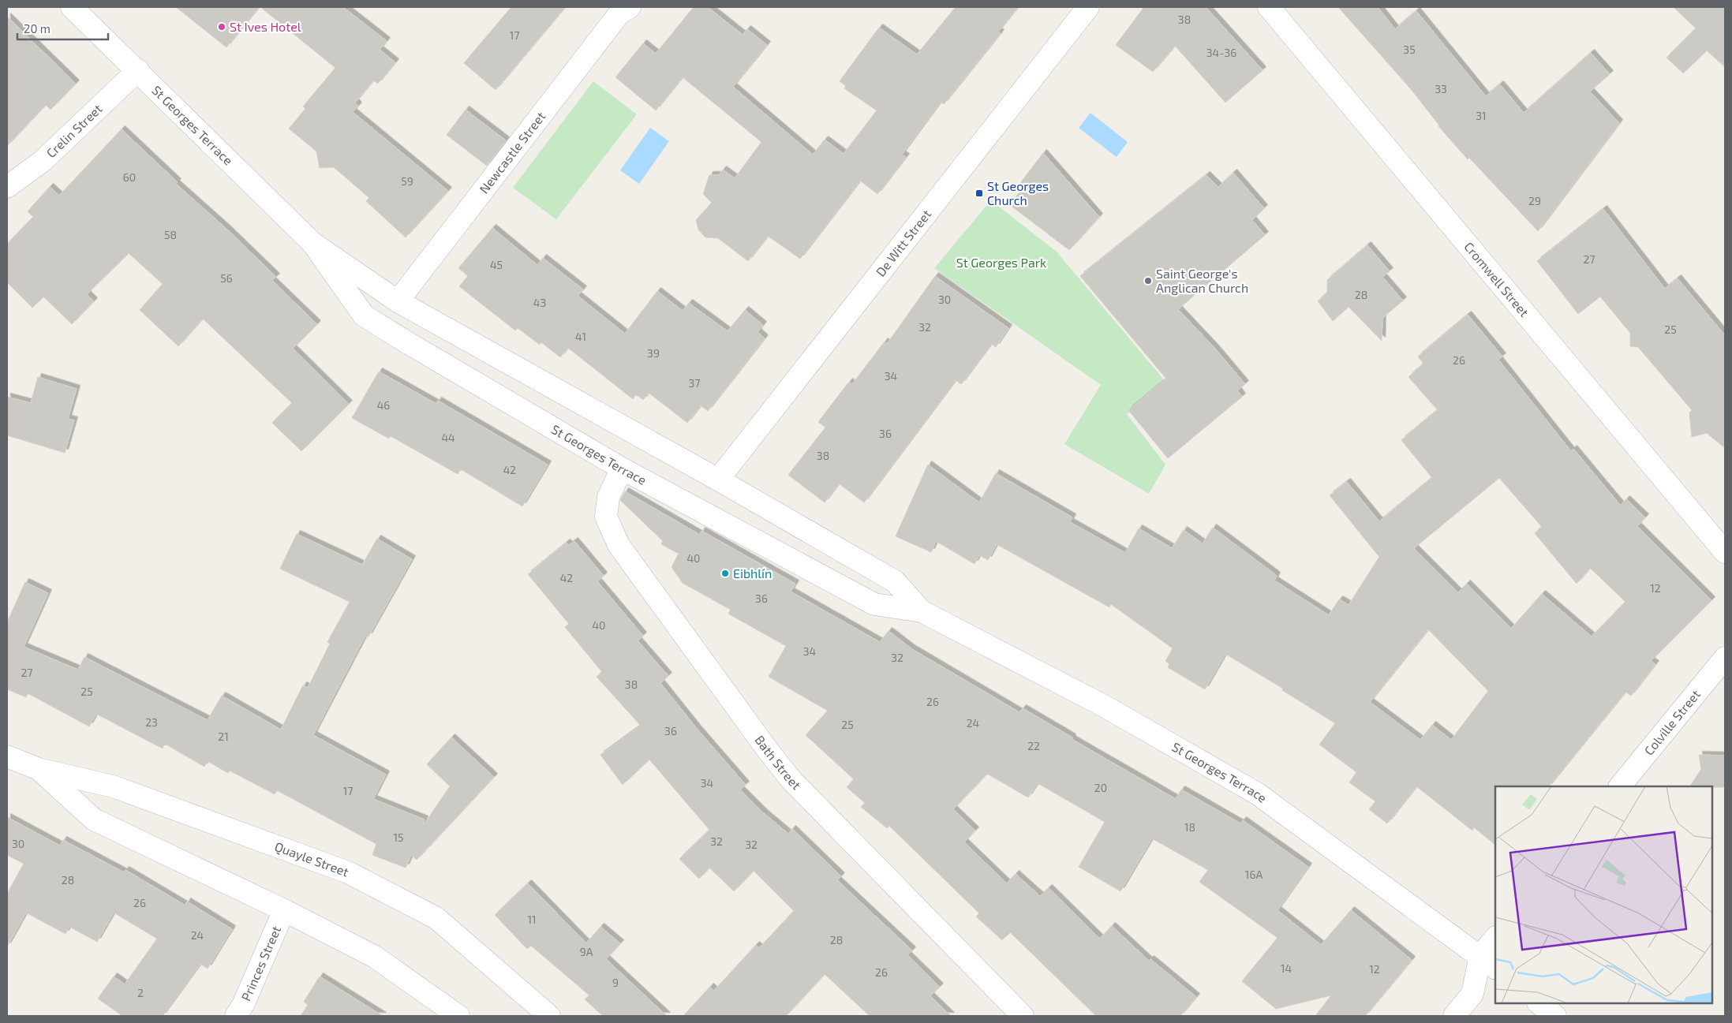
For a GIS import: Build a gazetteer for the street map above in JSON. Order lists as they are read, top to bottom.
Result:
{
  "streets": {
    "street": [
      "St Georges Terrace",
      "Crelin Street",
      "Newcastle Street",
      "De Witt Street",
      "Cromwell Street",
      "Colville Street",
      "Bath Street",
      "Quayle Street",
      "Princes Street"
    ]
  },
  "crossings": [
    ["St Georges Terrace", "Crelin Street"],
    ["St Georges Terrace", "Newcastle Street"],
    ["St Georges Terrace", "De Witt Street"],
    ["St Georges Terrace", "Bath Street"],
    ["Quayle Street", "Princes Street"]
  ],
  "parks": ["St Georges Park"],
  "places": {
    "other": ["St Ives Hotel", "Saint George's Anglican Church", "Eibhlín"],
    "transit": ["St Georges Church"]
  },
  "house_numbers": [
    "38",
    "17",
    "35",
    "34-36",
    "33",
    "31",
    "60",
    "59",
    "29",
    "58",
    "27",
    "45",
    "56",
    "28",
    "30",
    "43",
    "32",
    "25",
    "41",
    "39",
    "26",
    "34",
    "37",
    "46",
    "36",
    "44",
    "38",
    "42",
    "40",
    "42",
    "12",
    "36",
    "40",
    "34",
    "32",
    "27",
    "38",
    "25",
    "26",
    "23",
    "24",
    "25",
    "36",
    "21",
    "22",
    "34",
    "20",
    "17",
    "18",
    "15",
    "32",
    "30",
    "32",
    "16A",
    "28",
    "26",
    "11",
    "24",
    "28",
    "9A",
    "14",
    "12",
    "26",
    "9",
    "2"
  ],
  "scale_bar": "20 m"
}
